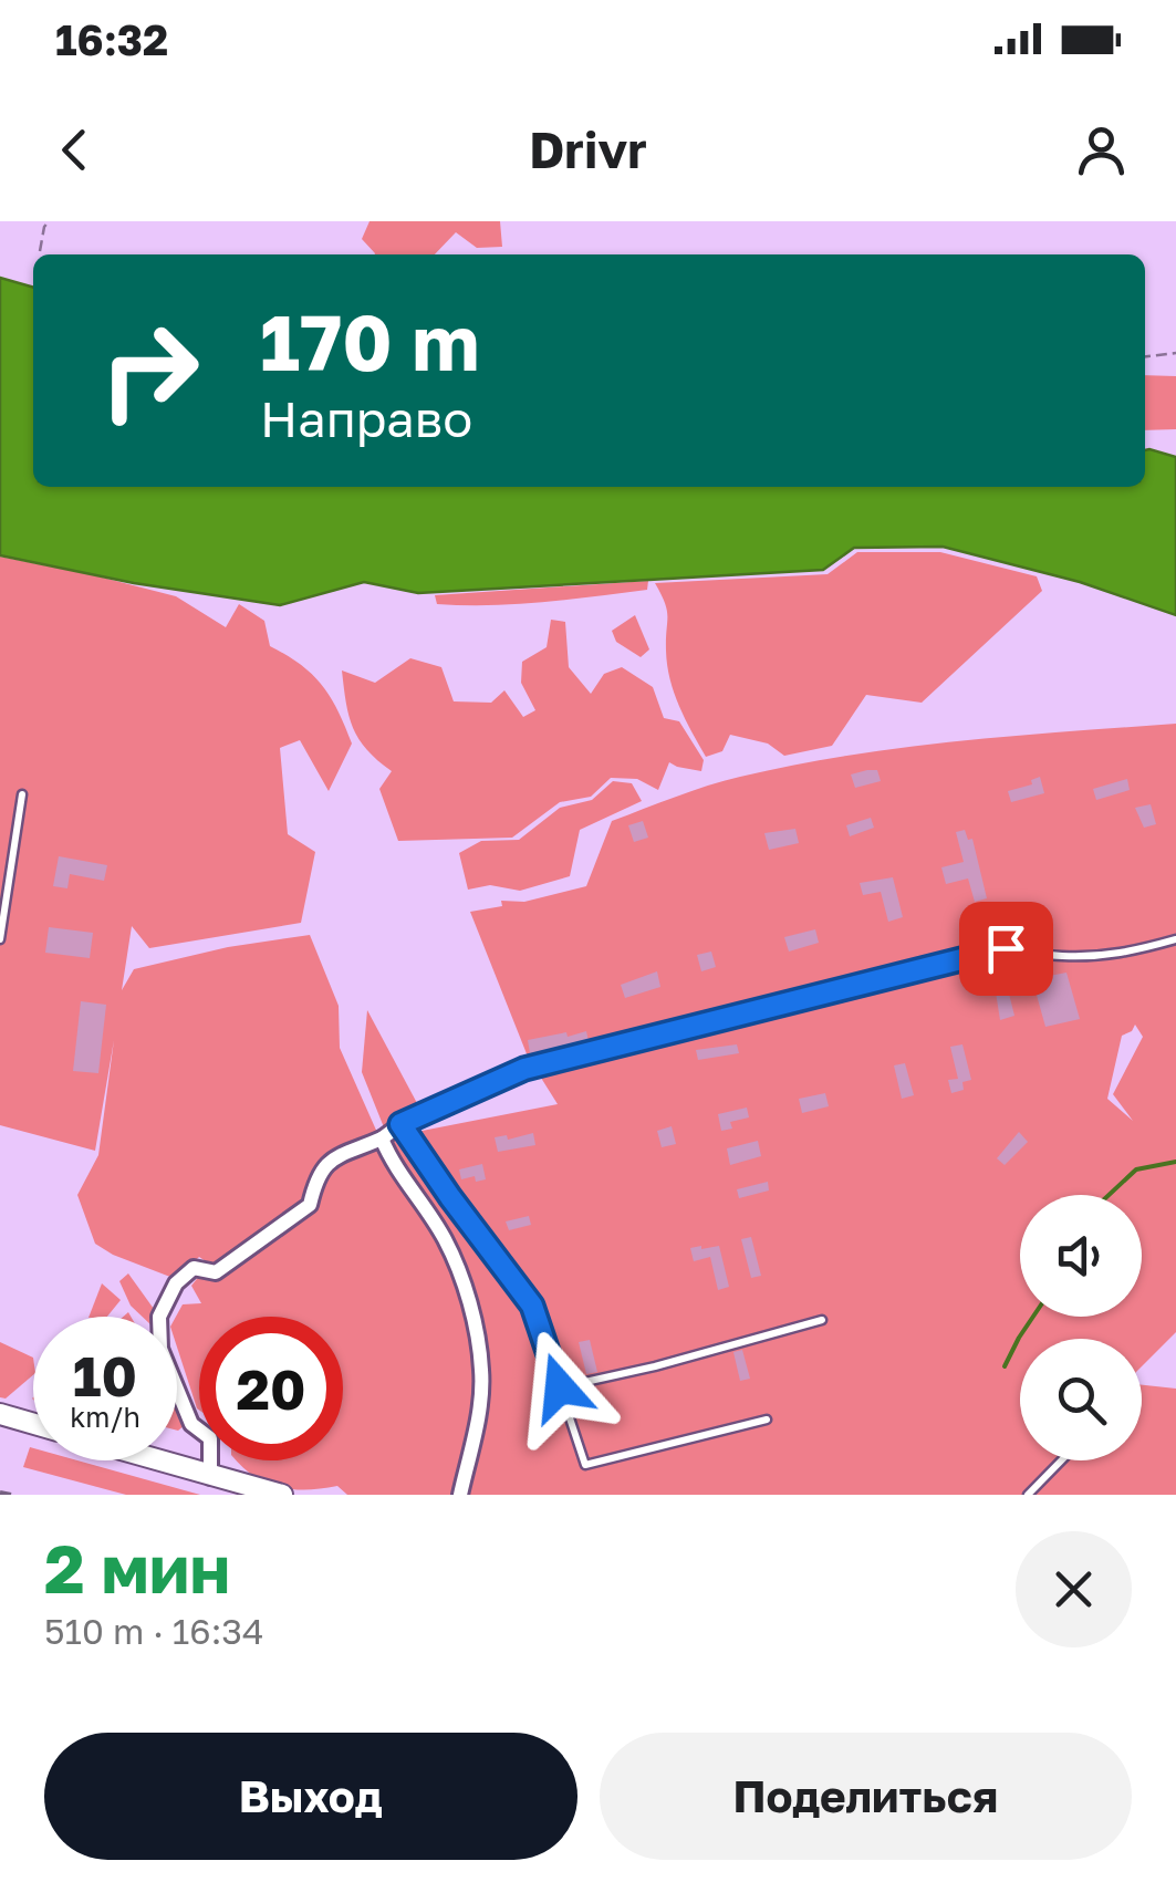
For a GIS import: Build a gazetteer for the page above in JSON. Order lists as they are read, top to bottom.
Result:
{
  "page": {
    "status": "16:32",
    "header": "Drivr",
    "turn": ["170 m", "Направо"],
    "speed": "10 km/h",
    "limit": "20",
    "heading": ["2 мин", "510 m · 16:34"],
    "buttons": ["Выход", "Поделиться"]
  }
}
